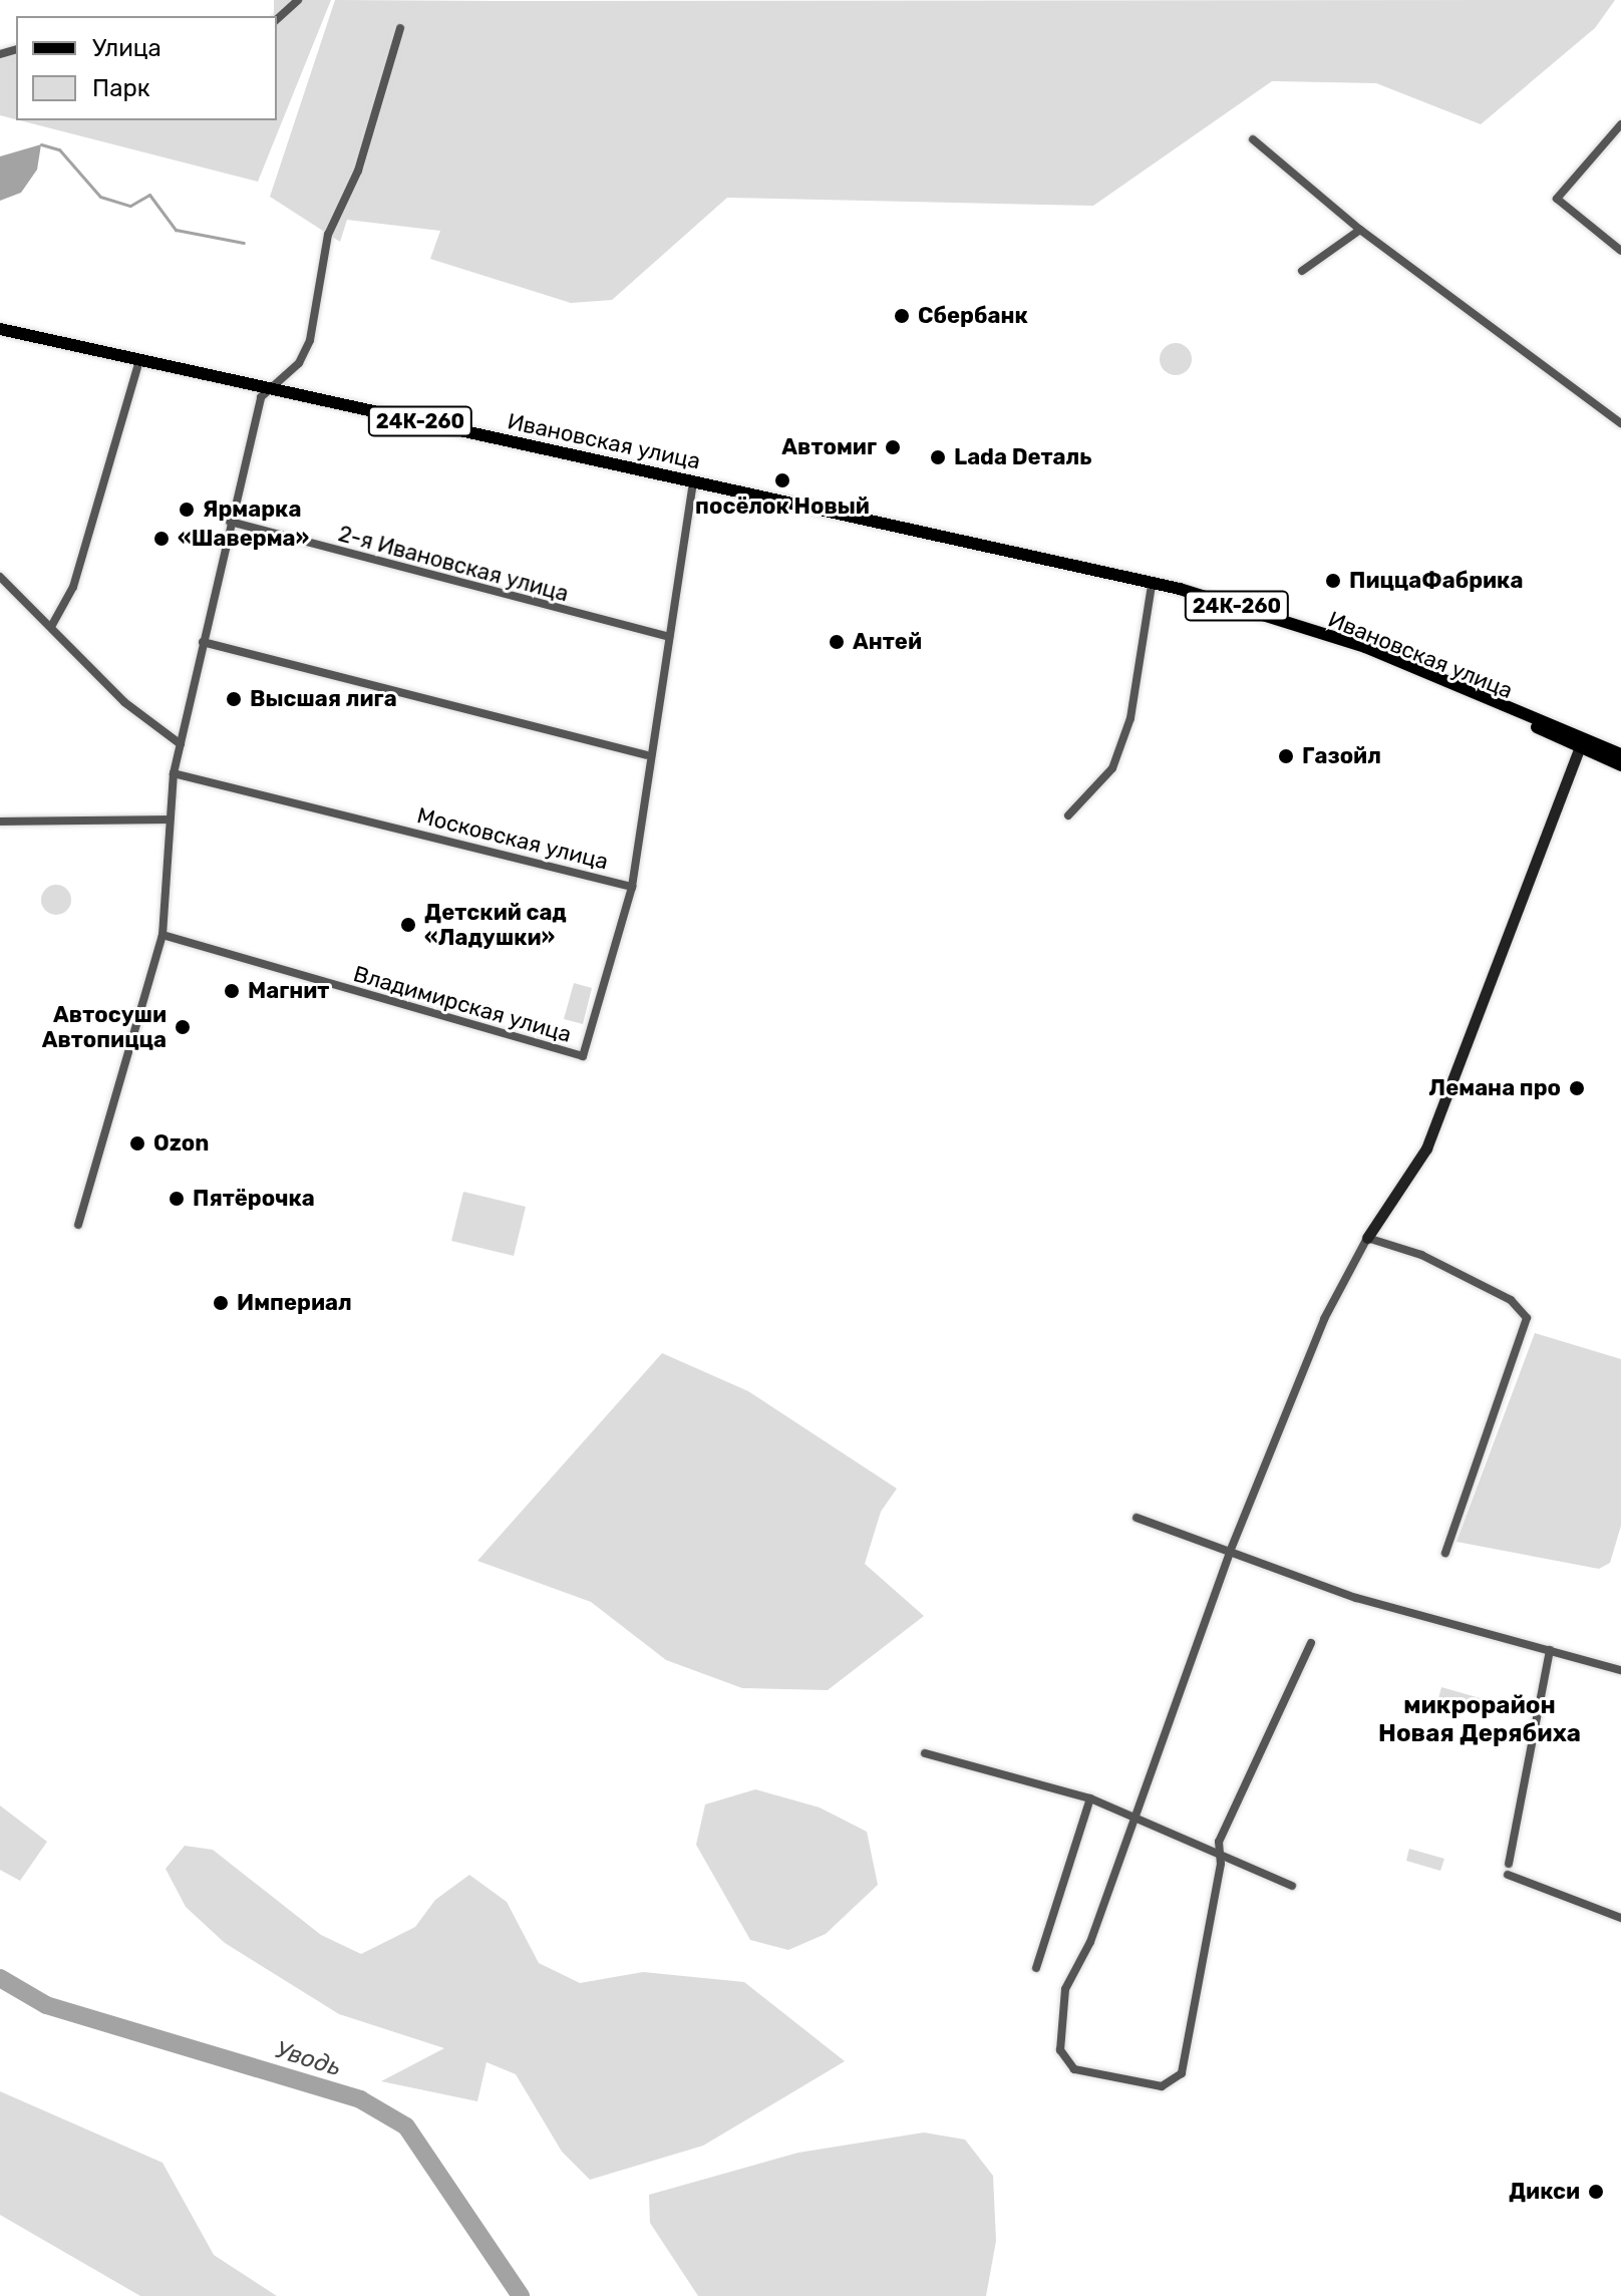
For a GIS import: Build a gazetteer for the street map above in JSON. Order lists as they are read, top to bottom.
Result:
{
  "streets": {
    "main road": ["24К-260", "Ивановская улица"],
    "street": ["2-я Ивановская улица", "Московская улица", "Владимирская улица"]
  },
  "crossings": [
    ["Ивановская улица", "Московская улица"],
    ["2-я Ивановская улица", "Московская улица"],
    ["Московская улица", "Владимирская улица"]
  ],
  "districts": ["микрорайон Новая Дерябиха"],
  "water": ["Уводь"],
  "places": [
    "Сбербанк",
    "Автомиг",
    "Lada Dеталь",
    "посёлок Новый",
    "Ярмарка",
    "«Шаверма»",
    "ПиццаФабрика",
    "Антей",
    "Высшая лига",
    "Газойл",
    "Детский сад «Ладушки»",
    "Магнит",
    "Автосуши Автопицца",
    "Лемана про",
    "Ozon",
    "Пятёрочка",
    "Империал",
    "Дикси"
  ],
  "legend": ["Улица", "Парк"]
}
